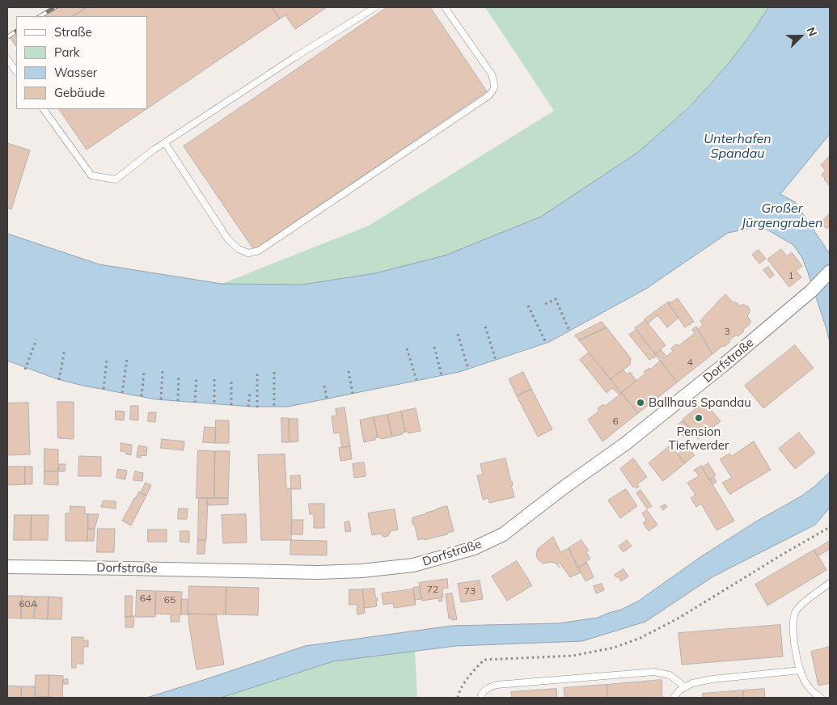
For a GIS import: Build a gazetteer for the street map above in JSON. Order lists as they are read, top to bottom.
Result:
{
  "streets": {
    "street": ["Dorfstraße"]
  },
  "water": ["Unterhafen Spandau", "Großer Jürgengraben"],
  "places": ["Ballhaus Spandau", "Pension Tiefwerder"],
  "house_numbers": [
    "1",
    "3",
    "4",
    "6",
    "72",
    "73",
    "64",
    "65",
    "60A"
  ],
  "legend": [
    "Straße",
    "Park",
    "Wasser",
    "Gebäude"
  ],
  "north": "top right"
}
